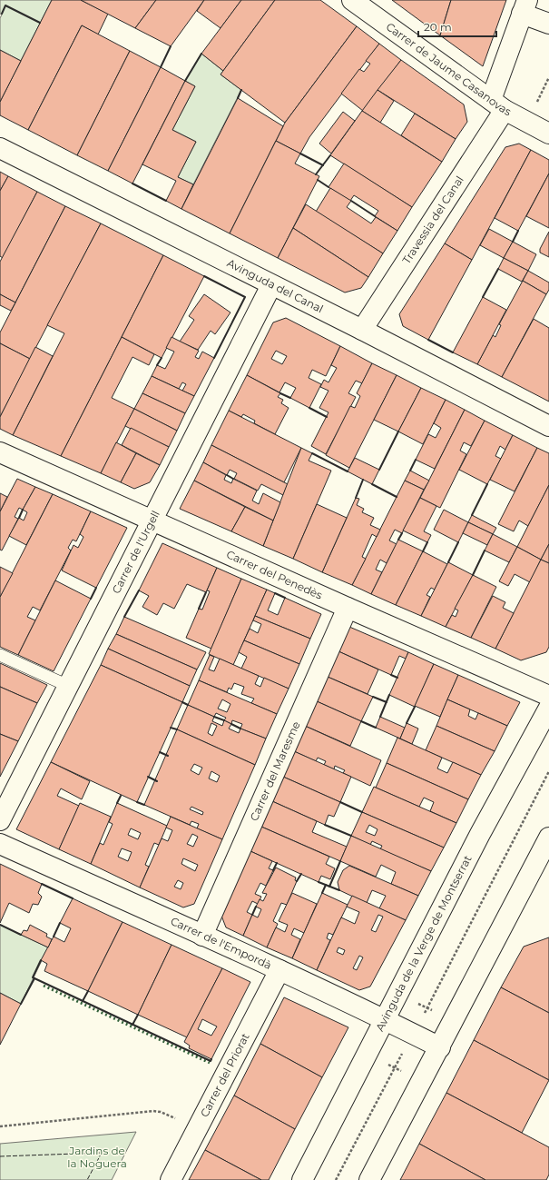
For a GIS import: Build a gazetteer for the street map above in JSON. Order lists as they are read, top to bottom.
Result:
{
  "streets": {
    "street": [
      "Carrer de Jaume Casanovas",
      "Travessia del Canal",
      "Avinguda del Canal",
      "Carrer de l'Urgell",
      "Carrer del Penedès",
      "Carrer del Maresme",
      "Avinguda de la Verge de Montserrat",
      "Carrer de l'Empordà",
      "Carrer del Priorat"
    ]
  },
  "crossings": [
    ["Carrer de Jaume Casanovas", "Travessia del Canal"],
    ["Travessia del Canal", "Avinguda del Canal"],
    ["Avinguda del Canal", "Carrer de l'Urgell"],
    ["Carrer de l'Urgell", "Carrer del Penedès"],
    ["Carrer del Penedès", "Carrer del Maresme"],
    ["Carrer del Maresme", "Carrer de l'Empordà"],
    ["Avinguda de la Verge de Montserrat", "Carrer de l'Empordà"],
    ["Carrer de l'Empordà", "Carrer del Priorat"]
  ],
  "parks": ["Jardins de la Noguera"],
  "scale_bar": "20 m"
}
